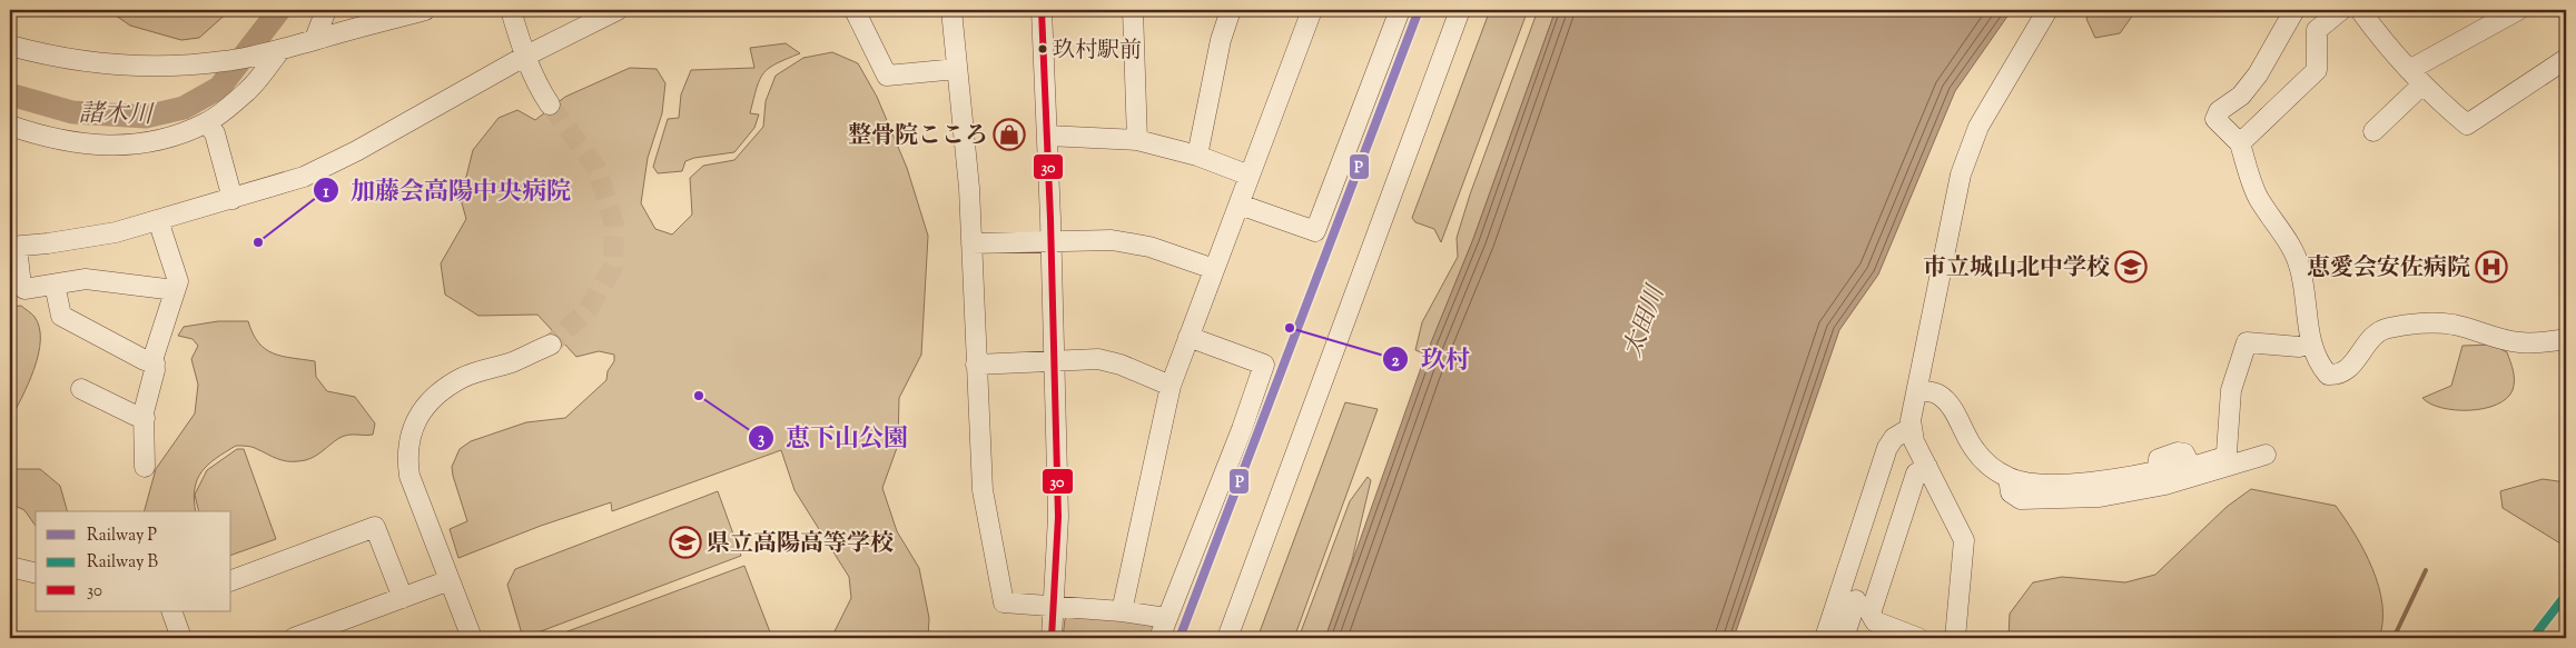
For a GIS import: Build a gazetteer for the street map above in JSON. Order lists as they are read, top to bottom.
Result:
{
  "water": ["諸木川", "太田川"],
  "places": {
    "other": [
      "玖村駅前",
      "加藤会高陽中央病院",
      "玖村",
      "恵下山公園"
    ],
    "shop": ["整骨院こころ"],
    "school or university": ["市立城山北中学校", "県立高陽高等学校"],
    "hospital": ["恵愛会安佐病院"]
  },
  "lines": ["rail line P", "transit line 30", "rail line B"],
  "legend": ["Railway P", "Railway B", "30"]
}
